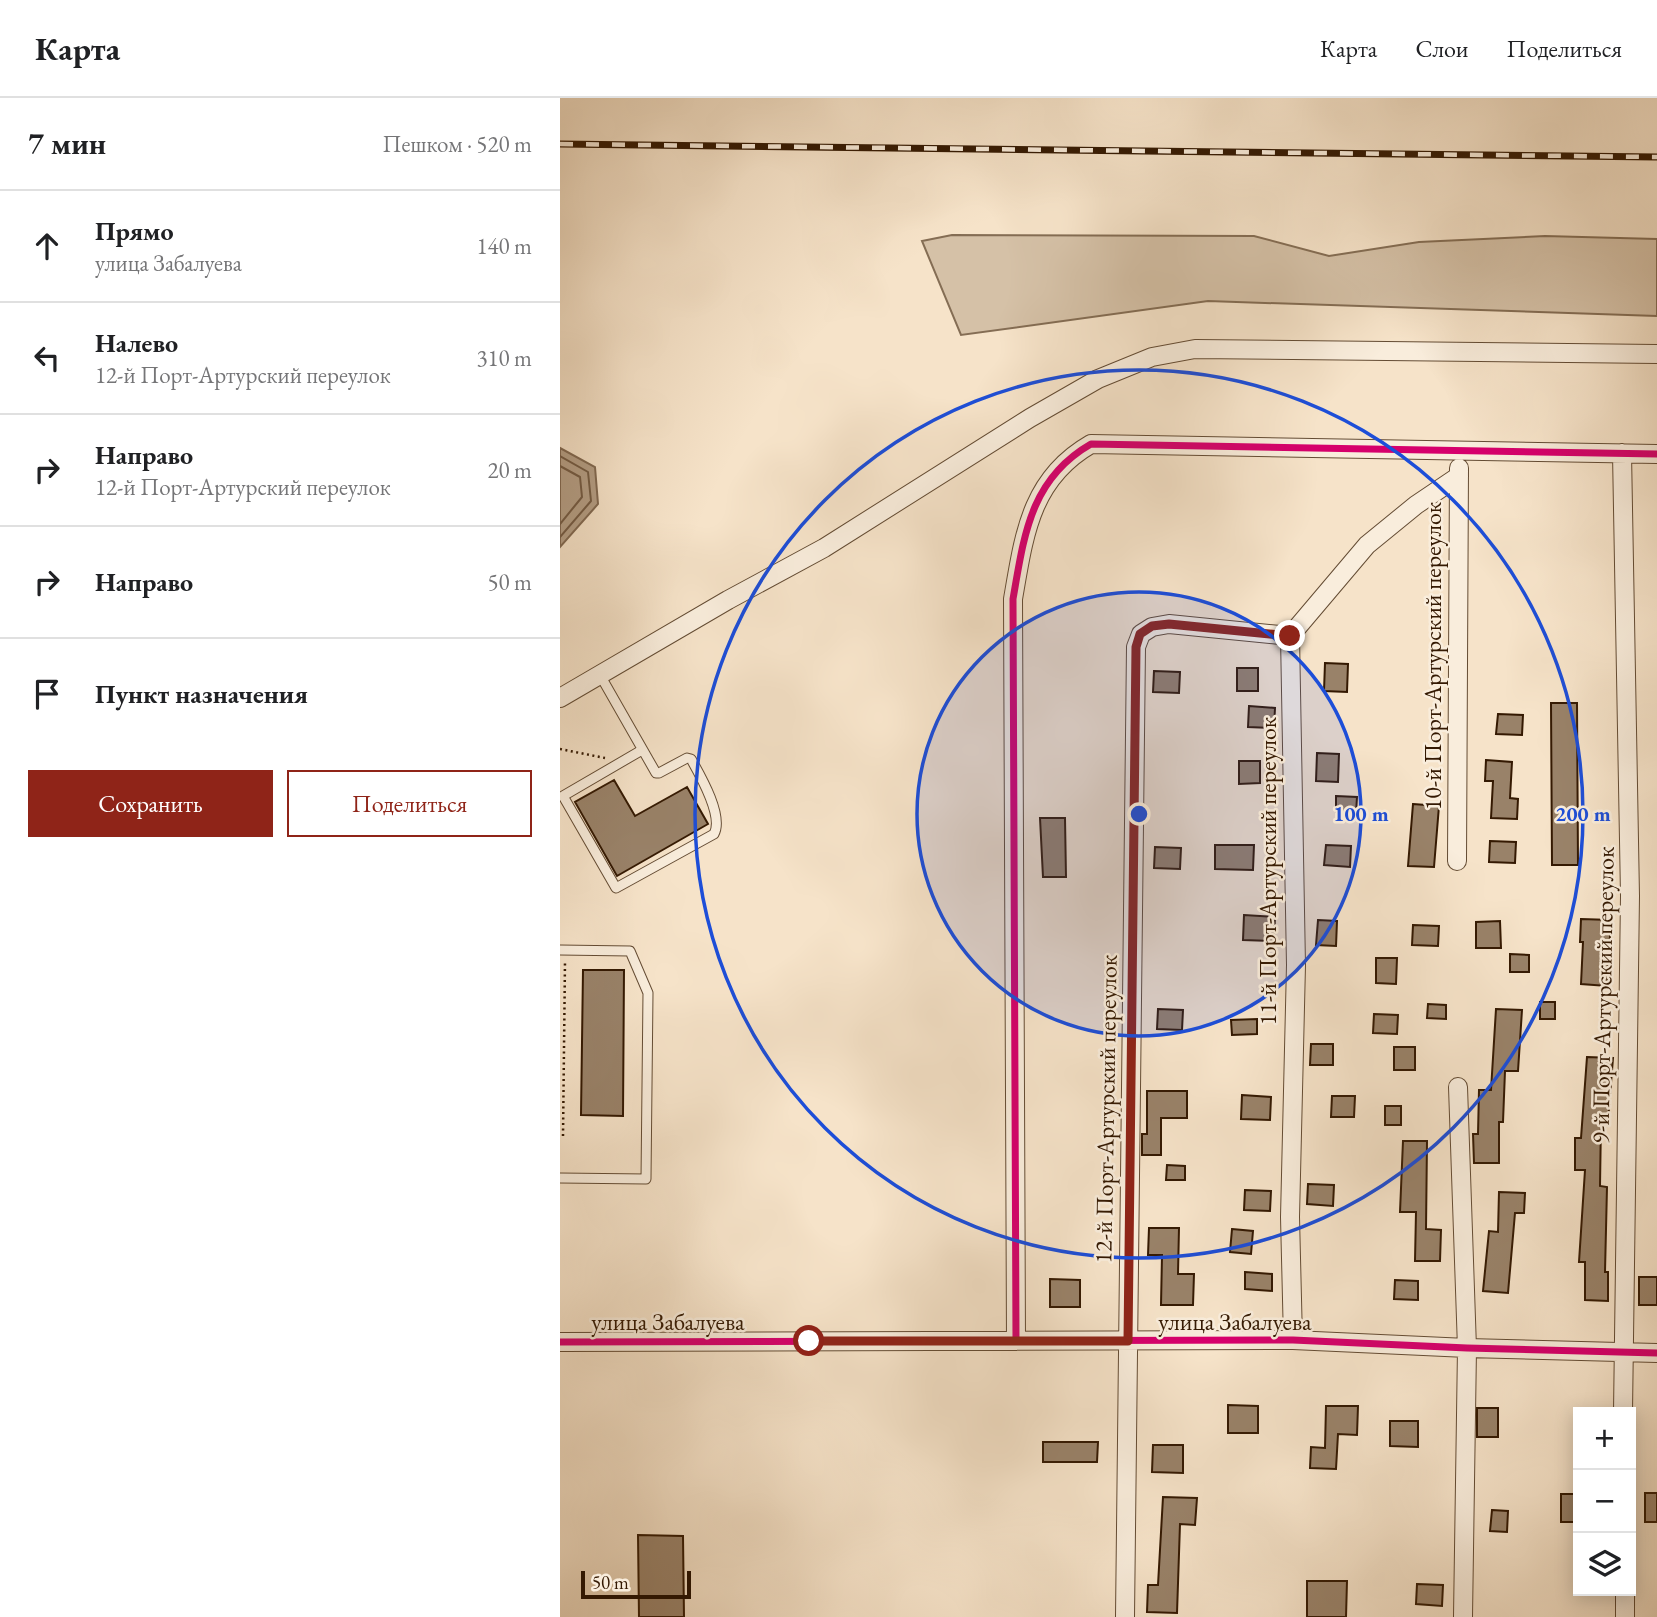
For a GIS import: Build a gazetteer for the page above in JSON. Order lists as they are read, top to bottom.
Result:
{
  "streets": {
    "street": [
      "10-й Порт-Артурский переулок",
      "11-й Порт-Артурский переулок",
      "9-й Порт-Артурский переулок",
      "12-й Порт-Артурский переулок",
      "улица Забалуева"
    ]
  },
  "crossings": [
    ["11-й Порт-Артурский переулок", "12-й Порт-Артурский переулок"],
    ["11-й Порт-Артурский переулок", "улица Забалуева"],
    ["9-й Порт-Артурский переулок", "улица Забалуева"],
    ["12-й Порт-Артурский переулок", "улица Забалуева"]
  ],
  "scale_bar": "50 m",
  "page": {
    "header": "Карта",
    "nav": ["Карта", "Слои", "Поделиться"],
    "heading": ["7 мин", "Пешком · 520 m"],
    "list": [
      ["Прямо", "улица Забалуева", "140 m"],
      ["Налево", "12-й Порт-Артурский переулок", "310 m"],
      ["Направо", "12-й Порт-Артурский переулок", "20 m"],
      ["Направо", "50 m"],
      "Пункт назначения"
    ],
    "buttons": ["Сохранить", "Поделиться"],
    "map_buttons": ["+", "−"],
    "scale": "50 m"
  },
  "rings": ["100 m", "200 m"]
}
